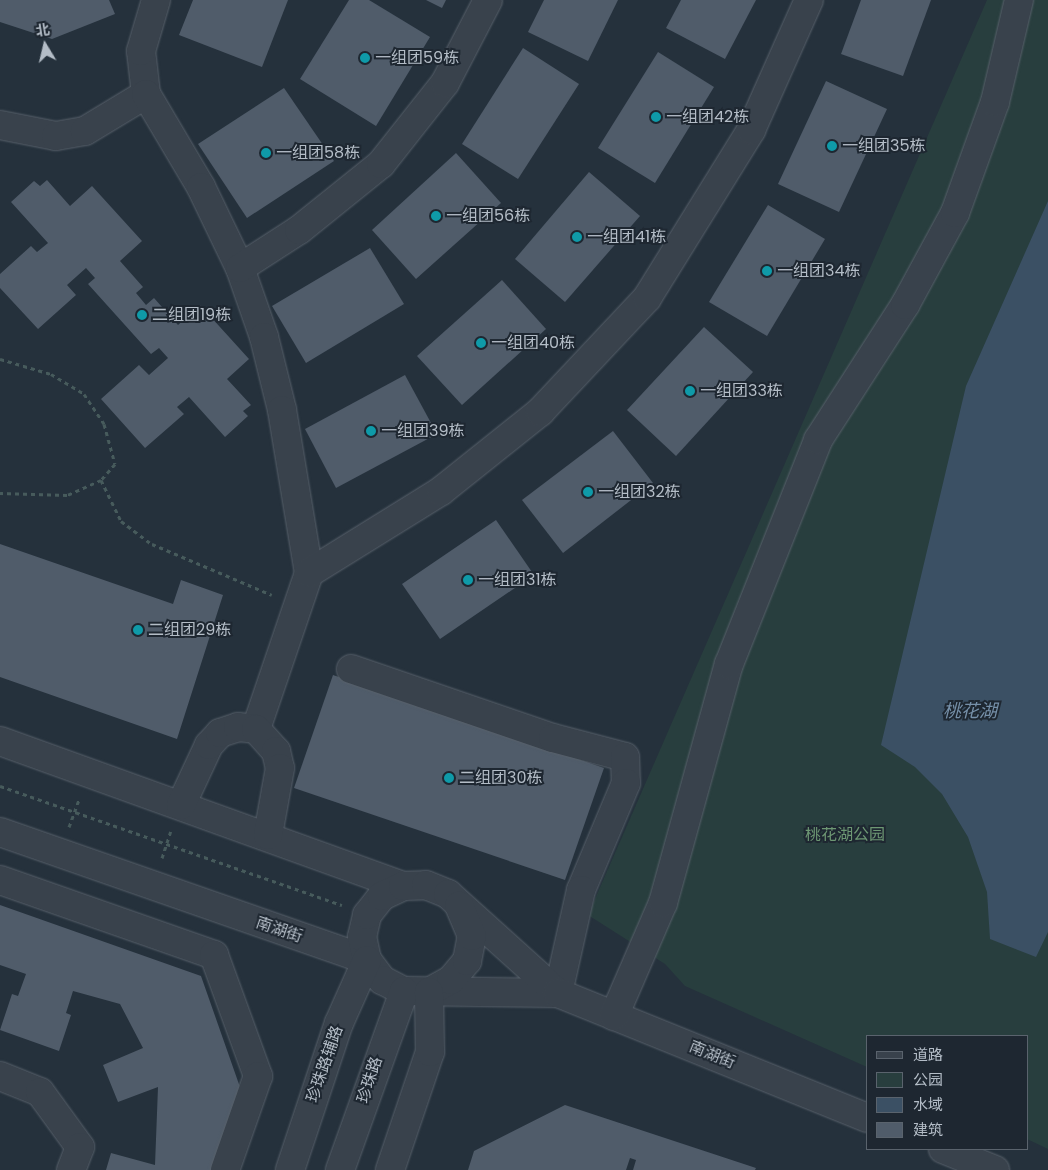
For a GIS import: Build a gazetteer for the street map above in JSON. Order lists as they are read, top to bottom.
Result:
{
  "streets": {
    "street": ["南湖街", "珍珠路辅路", "珍珠路"]
  },
  "crossings": [
    ["南湖街", "珍珠路辅路"],
    ["南湖街", "珍珠路"]
  ],
  "water": ["桃花湖"],
  "parks": ["桃花湖公园"],
  "places": [
    "一组团59栋",
    "一组团42栋",
    "一组团35栋",
    "一组团58栋",
    "一组团56栋",
    "一组团41栋",
    "一组团34栋",
    "二组团19栋",
    "一组团40栋",
    "一组团33栋",
    "一组团39栋",
    "一组团32栋",
    "一组团31栋",
    "二组团29栋",
    "二组团30栋"
  ],
  "legend": [
    "道路",
    "公园",
    "水域",
    "建筑"
  ],
  "north": "top"
}
